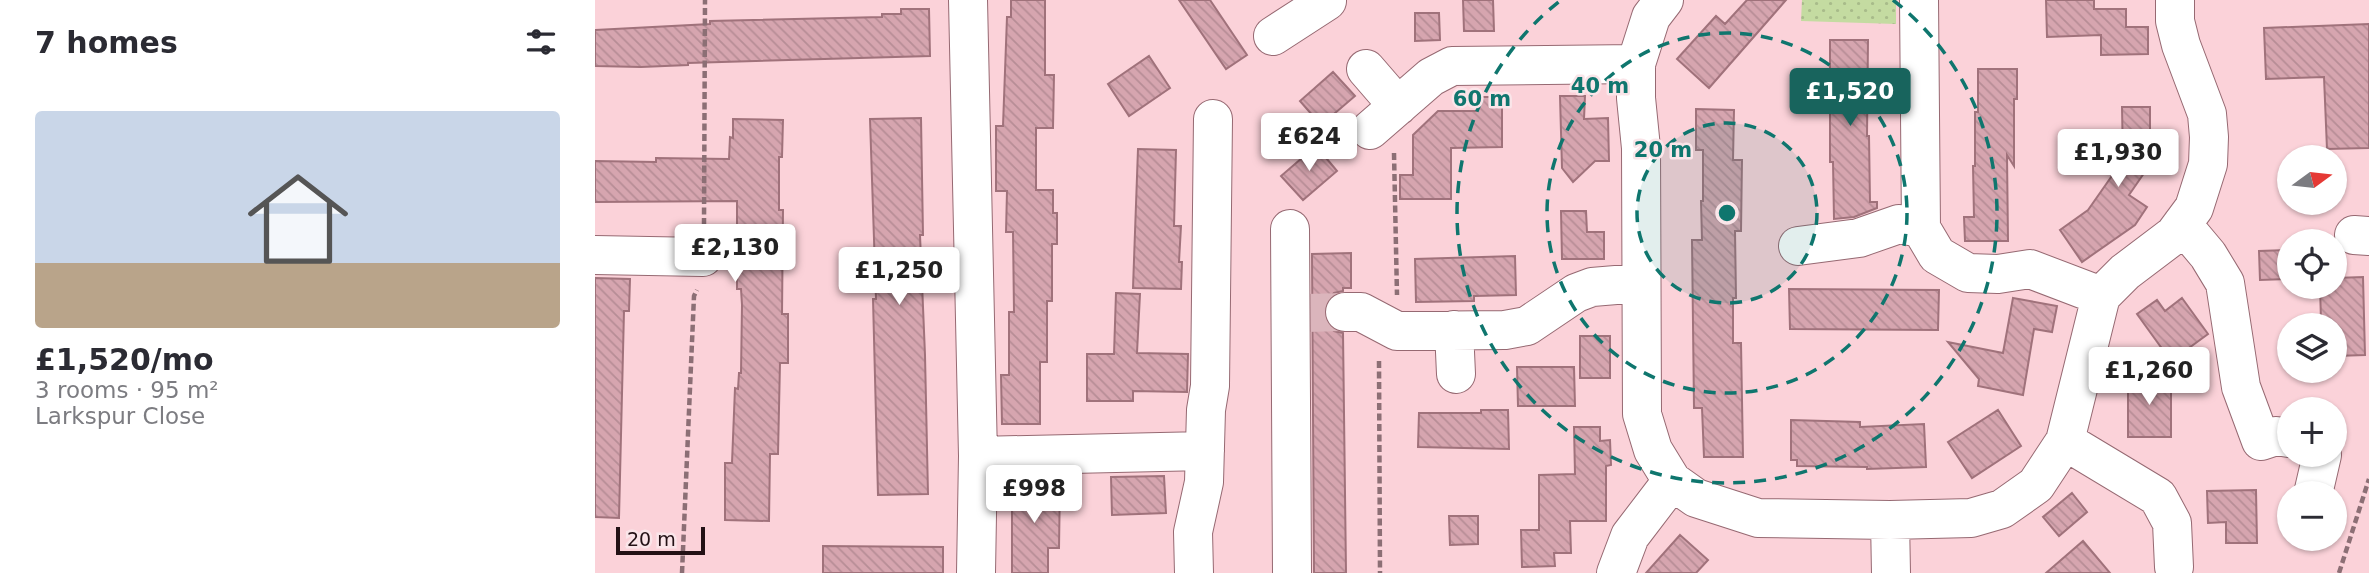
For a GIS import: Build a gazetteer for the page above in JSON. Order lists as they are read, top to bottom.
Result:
{
  "scale_bar": "20 m",
  "north": "right",
  "page": {
    "heading": "7 homes",
    "price": [
      "£1,520",
      "£624",
      "£1,930",
      "£2,130",
      "£1,250",
      "£1,260",
      "£998"
    ],
    "list": [
      {
        "name": "£1,520/mo",
        "note": "3 rooms · 95 m² · Larkspur Close"
      }
    ],
    "map_buttons": ["+", "−"],
    "scale": "20 m"
  },
  "rings": ["40 m", "60 m", "20 m"]
}
